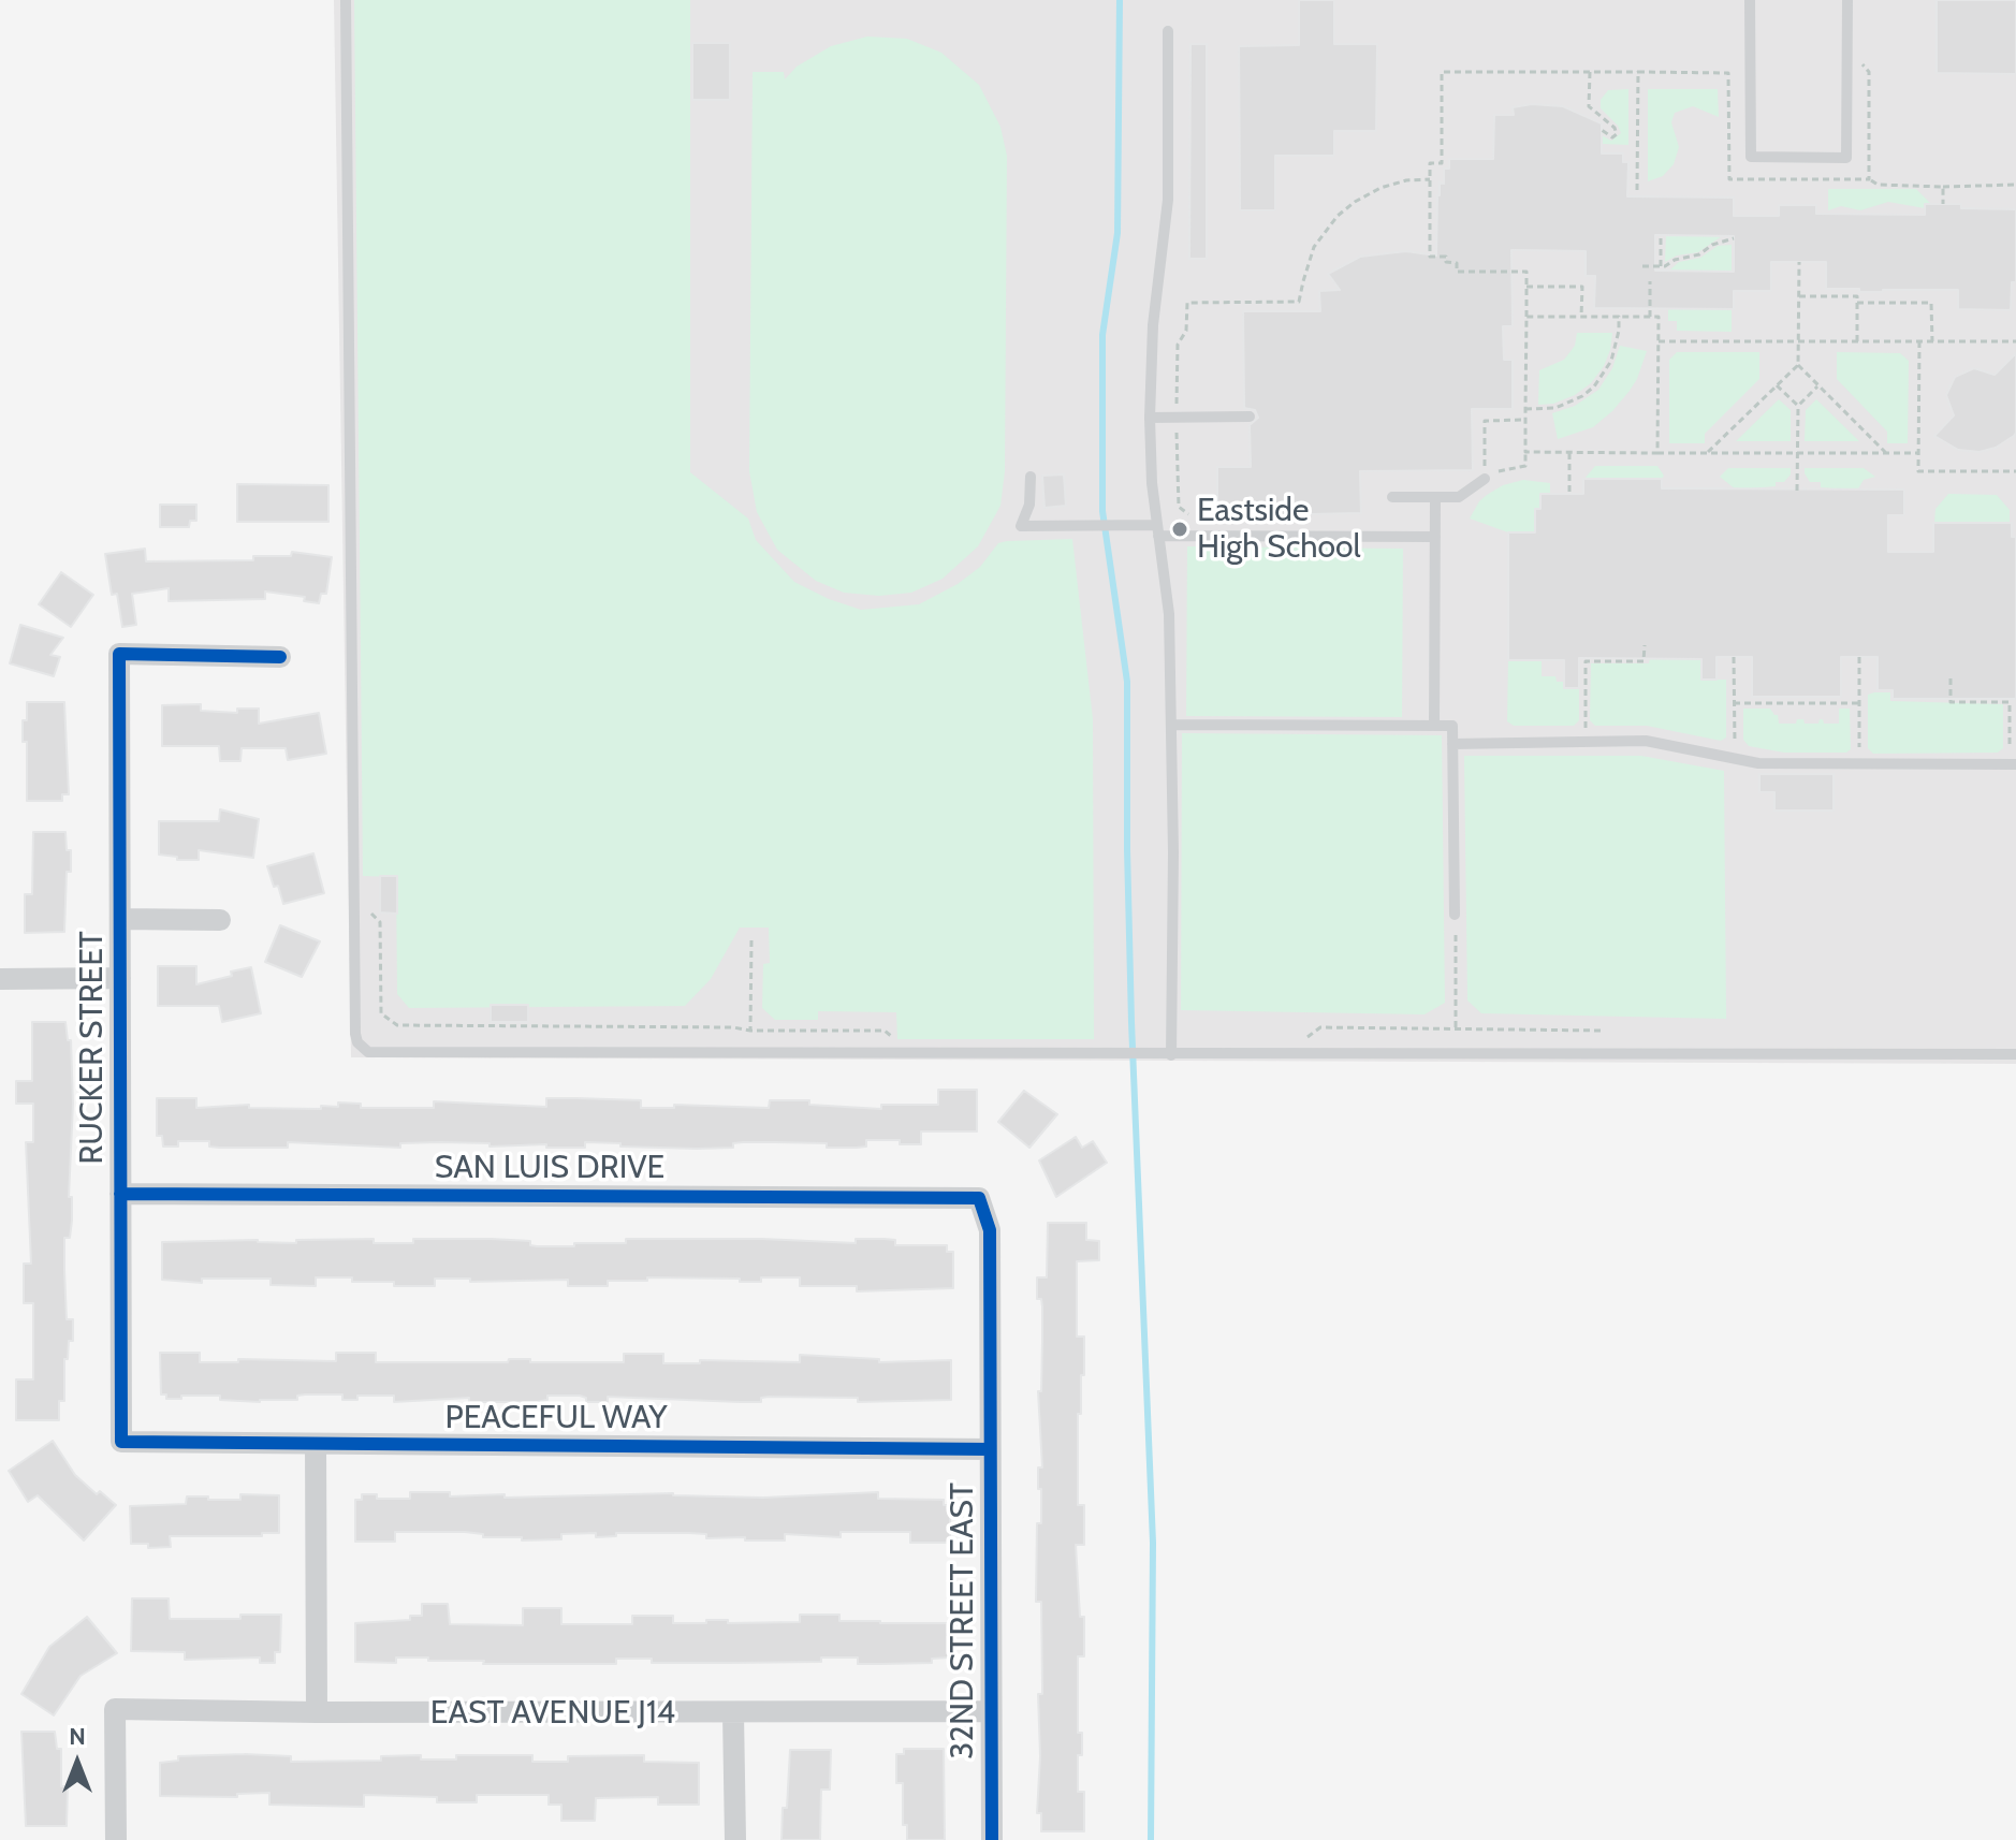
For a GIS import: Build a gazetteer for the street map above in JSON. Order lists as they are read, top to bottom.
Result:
{
  "streets": {
    "street": [
      "RUCKER STREET",
      "SAN LUIS DRIVE",
      "PEACEFUL WAY",
      "32ND STREET EAST",
      "EAST AVENUE J14"
    ]
  },
  "crossings": [
    ["RUCKER STREET", "SAN LUIS DRIVE"],
    ["RUCKER STREET", "PEACEFUL WAY"],
    ["SAN LUIS DRIVE", "32ND STREET EAST"],
    ["PEACEFUL WAY", "32ND STREET EAST"],
    ["32ND STREET EAST", "EAST AVENUE J14"]
  ],
  "places": ["Eastside High School"],
  "north": "top"
}
